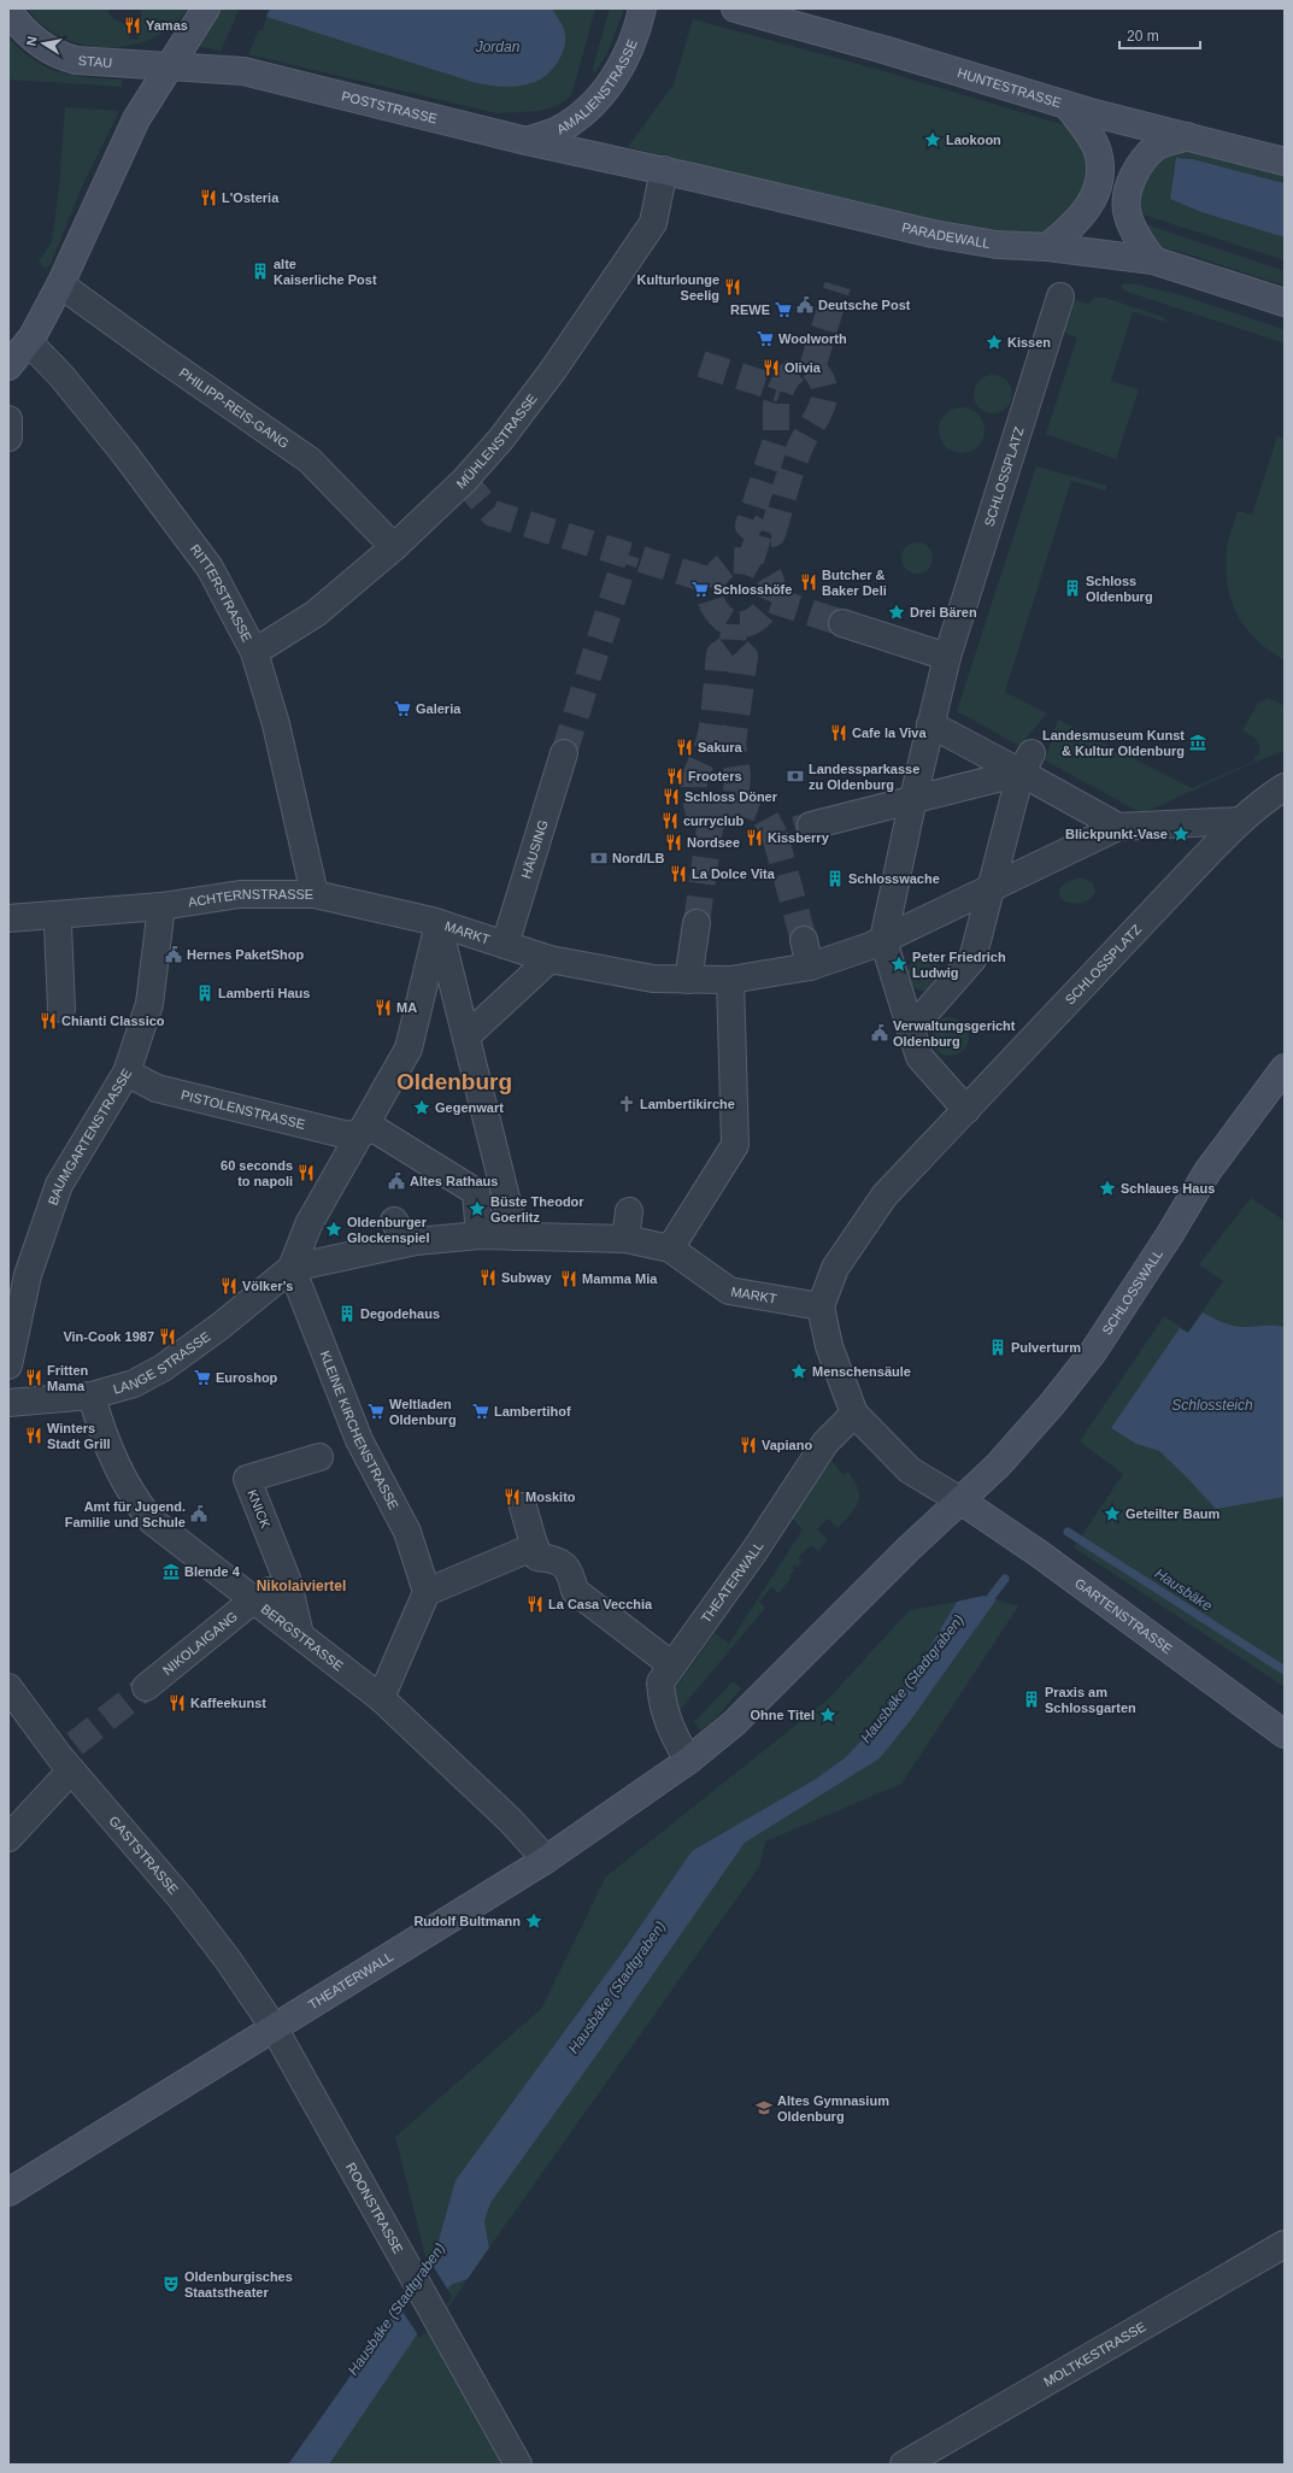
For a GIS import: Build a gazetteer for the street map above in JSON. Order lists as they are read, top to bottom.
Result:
{
  "streets": {
    "street": [
      "STAU",
      "AMALIENSTRASSE",
      "HUNTESTRASSE",
      "POSTSTRASSE",
      "PARADEWALL",
      "PHILIPP-REIS-GANG",
      "MÜHLENSTRASSE",
      "SCHLOSSPLATZ",
      "RITTERSTRASSE",
      "HÄUSING",
      "ACHTERNSTRASSE",
      "MARKT",
      "PISTOLENSTRASSE",
      "BAUMGARTENSTRASSE",
      "SCHLOSSWALL",
      "LANGE STRASSE",
      "KLEINE KIRCHENSTRASSE",
      "KNICK",
      "THEATERWALL",
      "GARTENSTRASSE",
      "BERGSTRASSE",
      "NIKOLAIGANG",
      "GASTSTRASSE",
      "ROONSTRASSE",
      "MOLTKESTRASSE"
    ]
  },
  "crossings": [
    ["STAU", "POSTSTRASSE"],
    ["AMALIENSTRASSE", "POSTSTRASSE"],
    ["POSTSTRASSE", "PARADEWALL"],
    ["PARADEWALL", "MÜHLENSTRASSE"],
    ["PHILIPP-REIS-GANG", "MÜHLENSTRASSE"],
    ["MÜHLENSTRASSE", "RITTERSTRASSE"],
    ["SCHLOSSPLATZ", "MARKT"],
    ["RITTERSTRASSE", "ACHTERNSTRASSE"],
    ["HÄUSING", "MARKT"],
    ["ACHTERNSTRASSE", "MARKT"],
    ["ACHTERNSTRASSE", "BAUMGARTENSTRASSE"],
    ["MARKT", "PISTOLENSTRASSE"],
    ["MARKT", "LANGE STRASSE"],
    ["MARKT", "KLEINE KIRCHENSTRASSE"],
    ["PISTOLENSTRASSE", "BAUMGARTENSTRASSE"],
    ["SCHLOSSWALL", "THEATERWALL"],
    ["SCHLOSSWALL", "GARTENSTRASSE"],
    ["LANGE STRASSE", "KLEINE KIRCHENSTRASSE"],
    ["LANGE STRASSE", "BERGSTRASSE"],
    ["KNICK", "BERGSTRASSE"],
    ["THEATERWALL", "GARTENSTRASSE"],
    ["THEATERWALL", "BERGSTRASSE"],
    ["THEATERWALL", "GASTSTRASSE"],
    ["THEATERWALL", "ROONSTRASSE"],
    ["BERGSTRASSE", "NIKOLAIGANG"],
    ["GASTSTRASSE", "ROONSTRASSE"]
  ],
  "districts": ["Oldenburg", "Nikolaiviertel"],
  "water": [
    "Jordan",
    "Schlossteich",
    "Hausbäke",
    "Hausbäke (Stadtgraben)"
  ],
  "places": {
    "restaurant": [
      "Yamas",
      "L'Osteria",
      "Kulturlounge Seelig",
      "Olivia",
      "Butcher & Baker Deli",
      "Cafe la Viva",
      "Sakura",
      "Frooters",
      "Schloss Döner",
      "curryclub",
      "Kissberry",
      "Nordsee",
      "La Dolce Vita",
      "MA",
      "Chianti Classico",
      "60 seconds to napoli",
      "Subway",
      "Mamma Mia",
      "Völker's",
      "Vin-Cook 1987",
      "Fritten Mama",
      "Winters Stadt Grill",
      "Vapiano",
      "Moskito",
      "La Casa Vecchia",
      "Kaffeekunst"
    ],
    "place": [
      "Laokoon",
      "Kissen",
      "Drei Bären",
      "Blickpunkt-Vase",
      "Peter Friedrich Ludwig",
      "Gegenwart",
      "Schlaues Haus",
      "Büste Theodor Goerlitz",
      "Oldenburger Glockenspiel",
      "Menschensäule",
      "Geteilter Baum",
      "Ohne Titel",
      "Rudolf Bultmann"
    ],
    "building": [
      "alte Kaiserliche Post",
      "Schloss Oldenburg",
      "Schlosswache",
      "Lamberti Haus",
      "Degodehaus",
      "Pulverturm",
      "Praxis am Schlossgarten"
    ],
    "public building": [
      "Deutsche Post",
      "Hernes PaketShop",
      "Verwaltungsgericht Oldenburg",
      "Altes Rathaus",
      "Amt für Jugend. Familie und Schule"
    ],
    "supermarket": [
      "REWE",
      "Woolworth",
      "Schlosshöfe",
      "Galeria",
      "Euroshop",
      "Weltladen Oldenburg",
      "Lambertihof"
    ],
    "museum": ["Landesmuseum Kunst & Kultur Oldenburg", "Blende 4"],
    "bank": ["Landessparkasse zu Oldenburg", "Nord/LB"],
    "church": ["Lambertikirche"],
    "school or university": ["Altes Gymnasium Oldenburg"],
    "theatre": ["Oldenburgisches Staatstheater"]
  },
  "scale_bar": "20 m",
  "north": "left"
}
